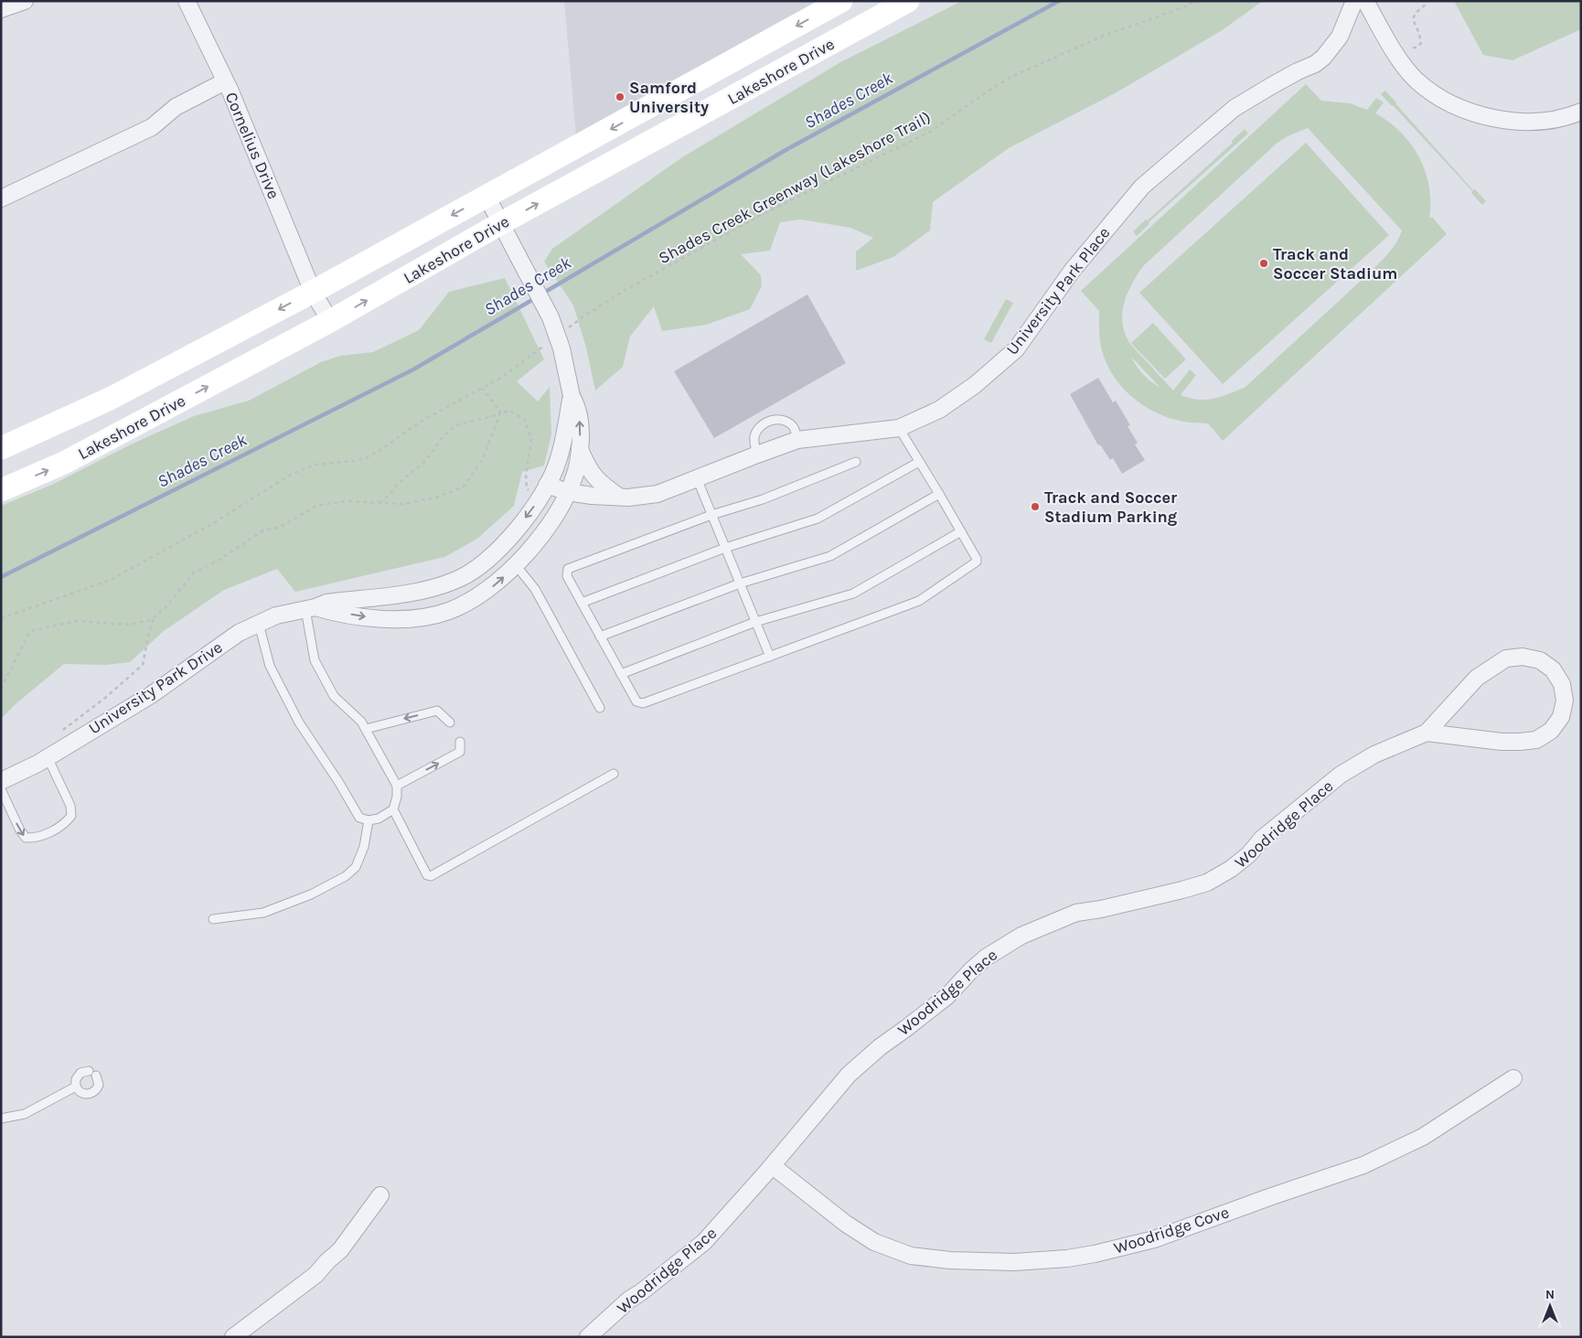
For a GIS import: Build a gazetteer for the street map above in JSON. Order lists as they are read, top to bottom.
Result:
{
  "streets": {
    "main road": ["Lakeshore Drive"],
    "street": [
      "Cornelius Drive",
      "University Park Place",
      "University Park Drive",
      "Woodridge Place",
      "Woodridge Cove"
    ],
    "path": ["Shades Creek Greenway (Lakeshore Trail)"]
  },
  "crossings": [
    ["Lakeshore Drive", "Cornelius Drive"],
    ["Lakeshore Drive", "University Park Drive"],
    ["University Park Place", "University Park Drive"],
    ["Woodridge Place", "Woodridge Cove"]
  ],
  "water": ["Shades Creek"],
  "places": ["Samford University", "Track and Soccer Stadium", "Track and Soccer Stadium Parking"],
  "north": "top"
}
